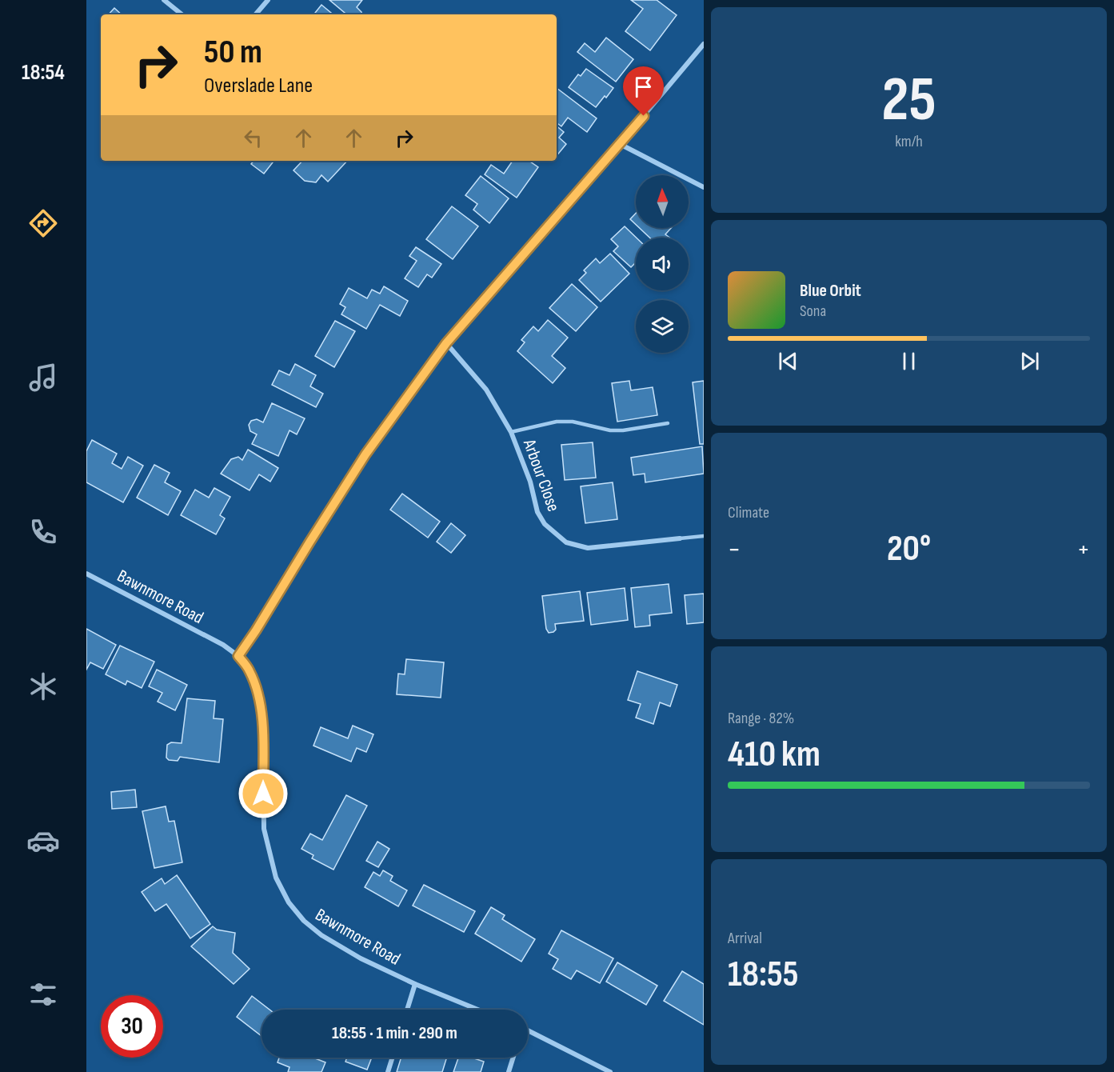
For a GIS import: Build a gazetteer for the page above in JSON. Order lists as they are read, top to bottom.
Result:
{
  "streets": {
    "street": ["Arbour Close", "Bawnmore Road"]
  },
  "north": "top",
  "page": {
    "tabs": "18:54",
    "tile": [
      ["25", "km/h"],
      "Climate",
      ["Range · 82%", "410 km"],
      ["Arrival", "18:55"]
    ],
    "turn": ["50 m", "Overslade Lane"],
    "song": ["Blue Orbit", "Sona"],
    "heat": ["−", "20°", "+"],
    "limit": "30",
    "trip": "18:55 · 1 min · 290 m"
  }
}
